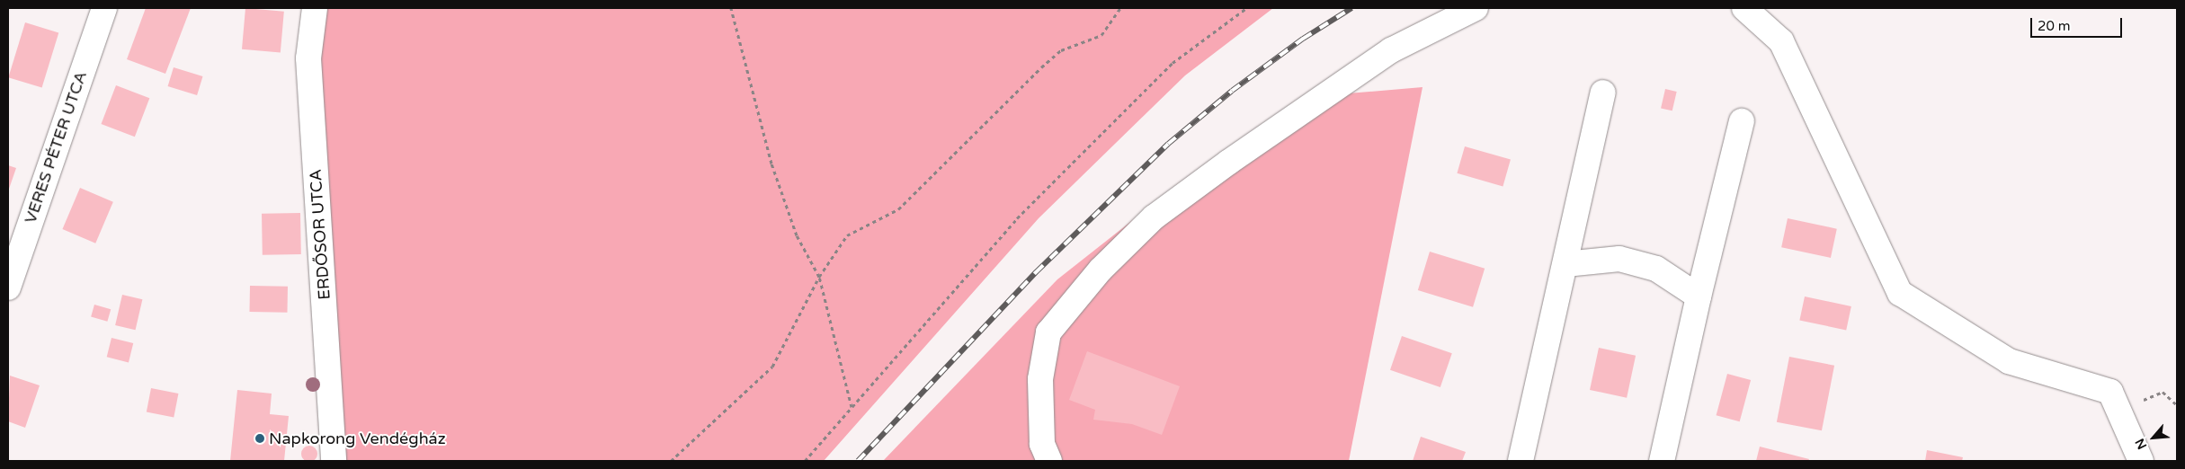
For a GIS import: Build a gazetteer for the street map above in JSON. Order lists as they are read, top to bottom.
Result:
{
  "streets": {
    "street": ["VERES PÉTER UTCA", "ERDŐSOR UTCA"]
  },
  "places": ["Napkorong Vendégház"],
  "scale_bar": "20 m",
  "north": "bottom left"
}
